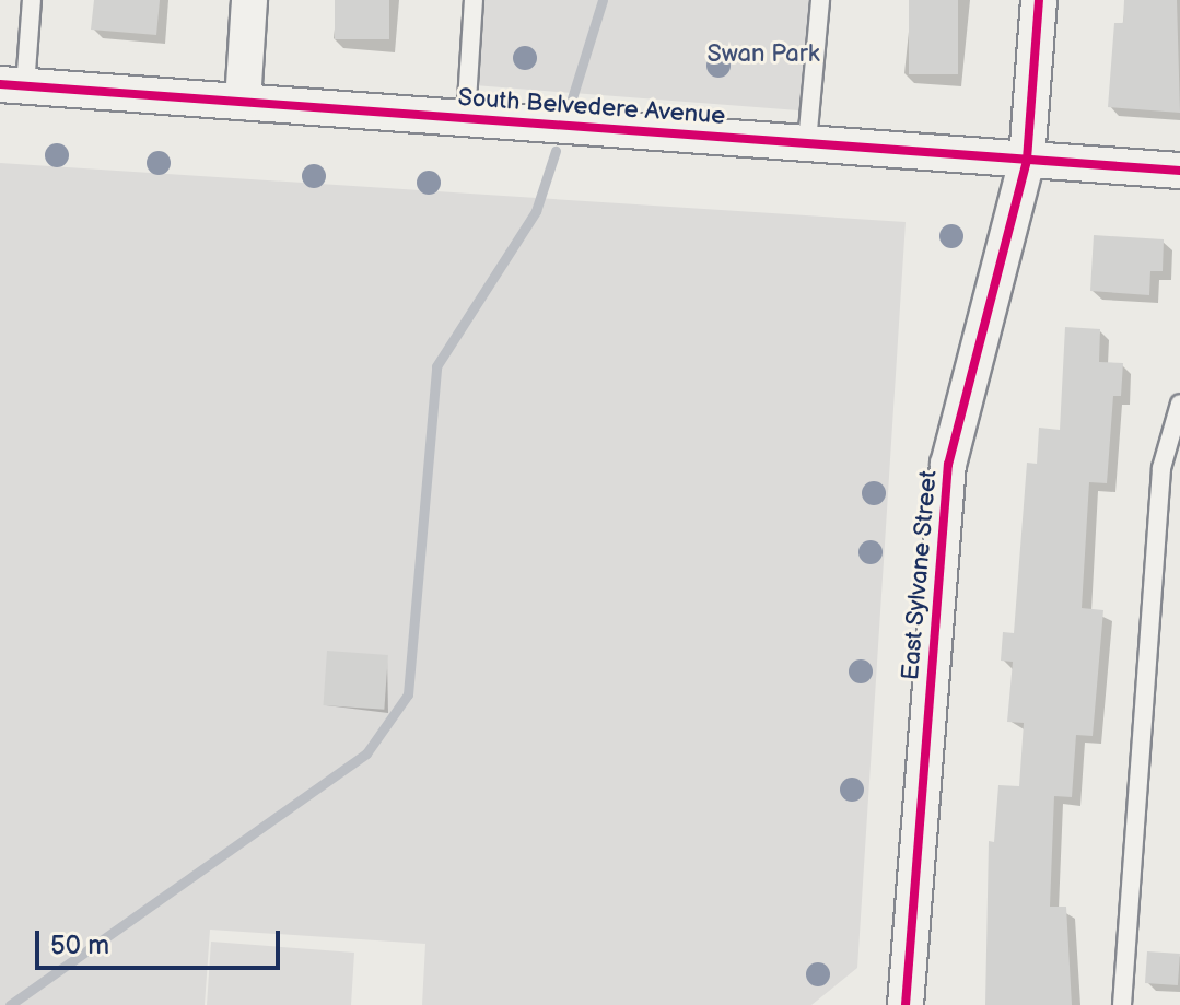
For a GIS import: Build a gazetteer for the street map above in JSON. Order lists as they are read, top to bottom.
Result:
{
  "streets": {
    "street": ["South Belvedere Avenue", "East Sylvane Street"]
  },
  "crossings": [
    ["South Belvedere Avenue", "East Sylvane Street"]
  ],
  "parks": ["Swan Park"],
  "scale_bar": "50 m"
}
